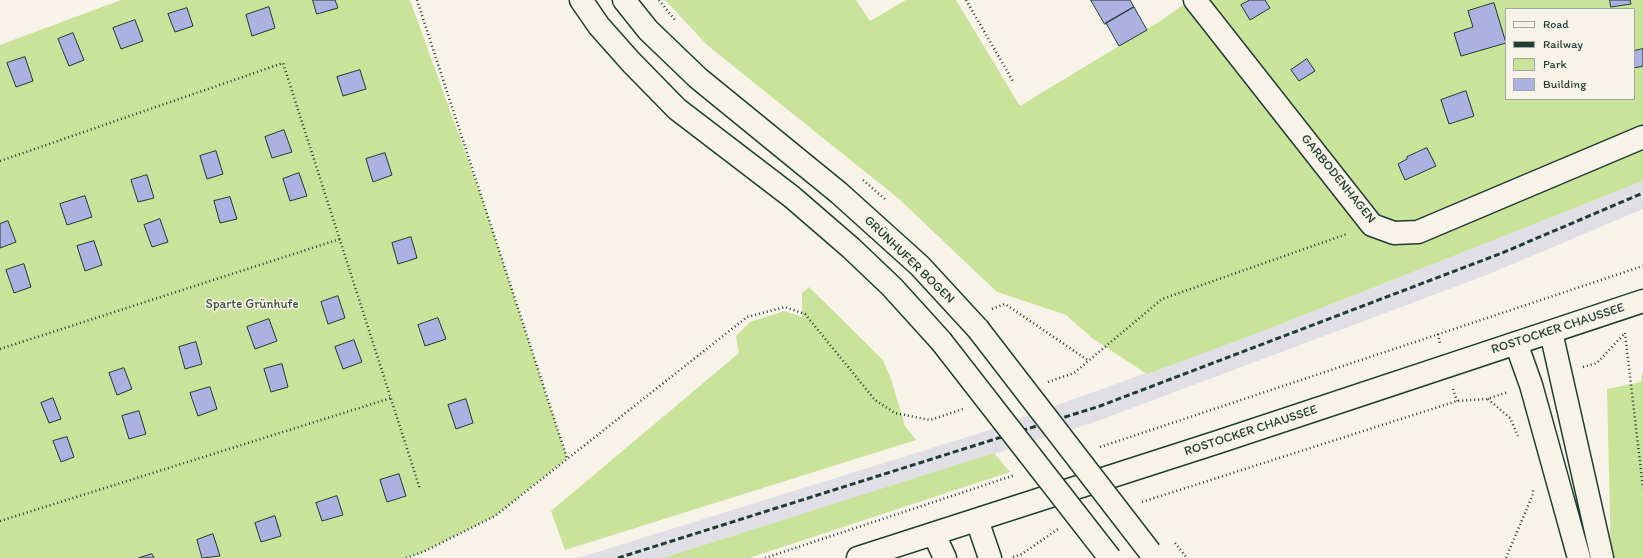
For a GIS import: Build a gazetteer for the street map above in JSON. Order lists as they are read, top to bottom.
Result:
{
  "streets": {
    "main road": ["GARBODENHAGEN", "GRÜNHUFER BOGEN", "ROSTOCKER CHAUSSEE"]
  },
  "parks": ["Sparte Grünhufe"],
  "legend": [
    "Road",
    "Railway",
    "Park",
    "Building"
  ]
}
